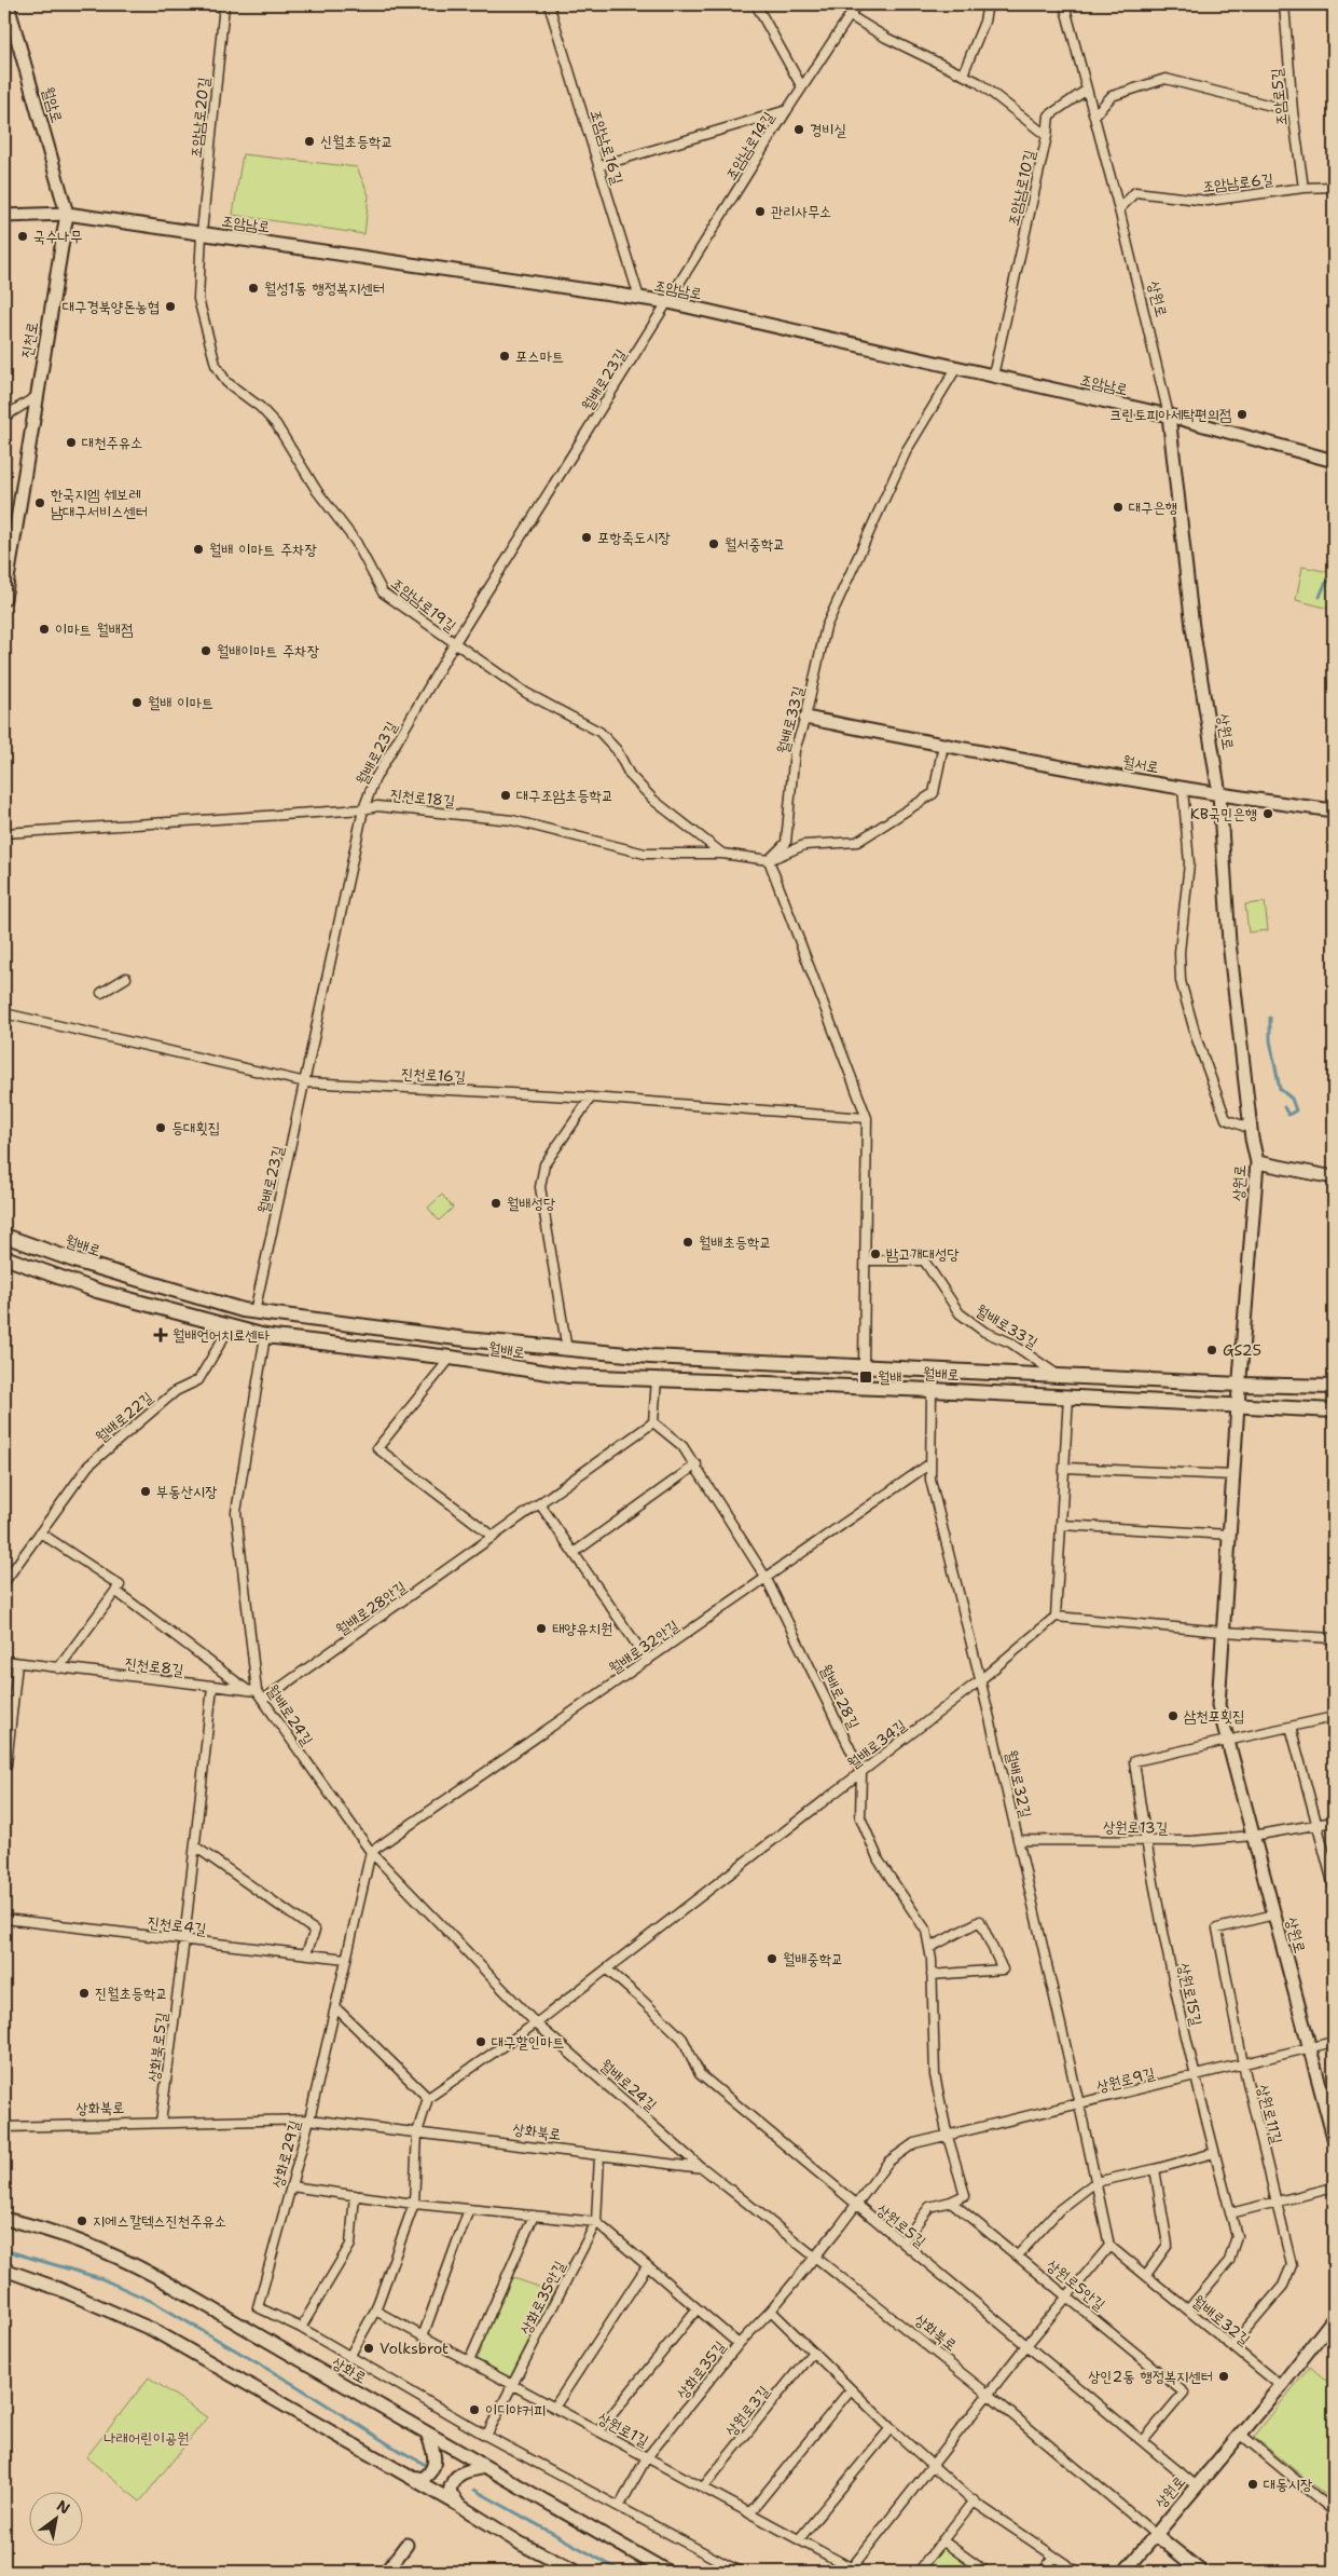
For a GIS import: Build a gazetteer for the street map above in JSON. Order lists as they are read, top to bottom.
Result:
{
  "streets": {
    "main road": [
      "월암로",
      "조암남로",
      "상원로",
      "진천로",
      "월서로",
      "월배로",
      "상화북로",
      "상화로"
    ],
    "street": [
      "조암로5길",
      "조암남로20길",
      "조암남로14길",
      "조암남로16길",
      "조암남로6길",
      "조암남로10길",
      "월배로23길",
      "조암남로19길",
      "월배로33길",
      "진천로18길",
      "진천로16길",
      "월배로22길",
      "월배로28안길",
      "월배로32안길",
      "진천로8길",
      "월배로28길",
      "월배로24길",
      "월배로34길",
      "월배로32길",
      "상원로13길",
      "진천로4길",
      "상원로15길",
      "상화북로5길",
      "상원로9길",
      "상원로11길",
      "상화로29길",
      "상원로5길",
      "상원로5안길",
      "상화로35안길",
      "상화로35길",
      "상원로3길",
      "상원로1길"
    ]
  },
  "crossings": [
    ["조암로5길", "조암남로6길"],
    ["월암로", "조암남로"],
    ["월암로", "진천로"],
    ["조암남로20길", "조암남로"],
    ["조암남로20길", "조암남로19길"],
    ["조암남로14길", "조암남로10길"],
    ["조암남로14길", "조암남로"],
    ["조암남로14길", "월배로23길"],
    ["조암남로16길", "조암남로"],
    ["조암남로6길", "상원로"],
    ["조암남로10길", "조암남로"],
    ["조암남로", "상원로"],
    ["조암남로", "진천로"],
    ["조암남로", "월배로23길"],
    ["조암남로", "조암남로19길"],
    ["조암남로", "월배로33길"],
    ["상원로", "월서로"],
    ["상원로", "월배로"],
    ["상원로", "월배로32길"],
    ["상원로", "상원로13길"],
    ["상원로", "상원로15길"],
    ["상원로", "상원로9길"],
    ["상원로", "상화북로"],
    ["상원로", "상원로11길"],
    ["상원로", "상원로5길"],
    ["월배로23길", "조암남로19길"],
    ["월배로23길", "진천로18길"],
    ["월배로23길", "진천로16길"],
    ["월배로23길", "월배로"],
    ["조암남로19길", "진천로18길"],
    ["월배로33길", "월서로"],
    ["월배로33길", "진천로18길"],
    ["월배로33길", "월배로"],
    ["월배로", "월배로22길"],
    ["월배로", "월배로24길"],
    ["월배로", "월배로32길"],
    ["월배로28안길", "월배로28길"],
    ["월배로28안길", "월배로24길"],
    ["월배로32안길", "월배로28길"],
    ["월배로32안길", "월배로24길"],
    ["월배로32안길", "월배로32길"],
    ["월배로32안길", "상화로29길"],
    ["진천로8길", "월배로24길"],
    ["진천로8길", "상화북로5길"],
    ["월배로28길", "월배로34길"],
    ["월배로28길", "상원로9길"],
    ["월배로24길", "월배로34길"],
    ["월배로24길", "상화북로"],
    ["월배로24길", "상화로29길"],
    ["월배로34길", "월배로32길"],
    ["월배로34길", "상원로5길"],
    ["월배로32길", "상원로13길"],
    ["월배로32길", "상원로15길"],
    ["월배로32길", "상원로9길"],
    ["월배로32길", "상원로11길"],
    ["상원로13길", "상원로15길"],
    ["진천로4길", "상화북로5길"],
    ["진천로4길", "상화로29길"],
    ["상원로15길", "상원로9길"],
    ["상화북로5길", "상화북로"],
    ["상원로9길", "상화북로"],
    ["상원로9길", "상원로11길"],
    ["상원로9길", "상원로5길"],
    ["상원로9길", "상화로35길"],
    ["상화북로", "상화로29길"],
    ["상화북로", "상화로35길"],
    ["상원로5길", "상원로5안길"],
    ["상화로35안길", "상원로1길"],
    ["상화로35길", "상원로1길"],
    ["상원로3길", "상원로1길"]
  ],
  "parks": ["나래어린이공원"],
  "places": {
    "other": [
      "경비실",
      "신월초등학교",
      "관리사무소",
      "국수나무",
      "월성1동 행정복지센터",
      "대구경북양돈농협",
      "포스마트",
      "크린토피아세탁편의점",
      "대천주유소",
      "한국지엠 쉐보레 남대구서비스센터",
      "대구은행",
      "포항죽도시장",
      "월서중학교",
      "월배 이마트 주차장",
      "이마트 월배점",
      "월배이마트 주차장",
      "월배 이마트",
      "대구조암초등학교",
      "KB국민은행",
      "등대횟집",
      "월배성당",
      "월배초등학교",
      "밤고개대성당",
      "GS25",
      "부동산시장",
      "태양유치원",
      "삼천포횟집",
      "월배중학교",
      "진월초등학교",
      "대구할인마트",
      "지에스칼텍스진천주유소",
      "Volksbrot",
      "상인2동 행정복지센터",
      "이디야커피",
      "대동시장"
    ],
    "health": ["월배언어치료센타"],
    "transit": ["월배"]
  },
  "north": "top right"
}
